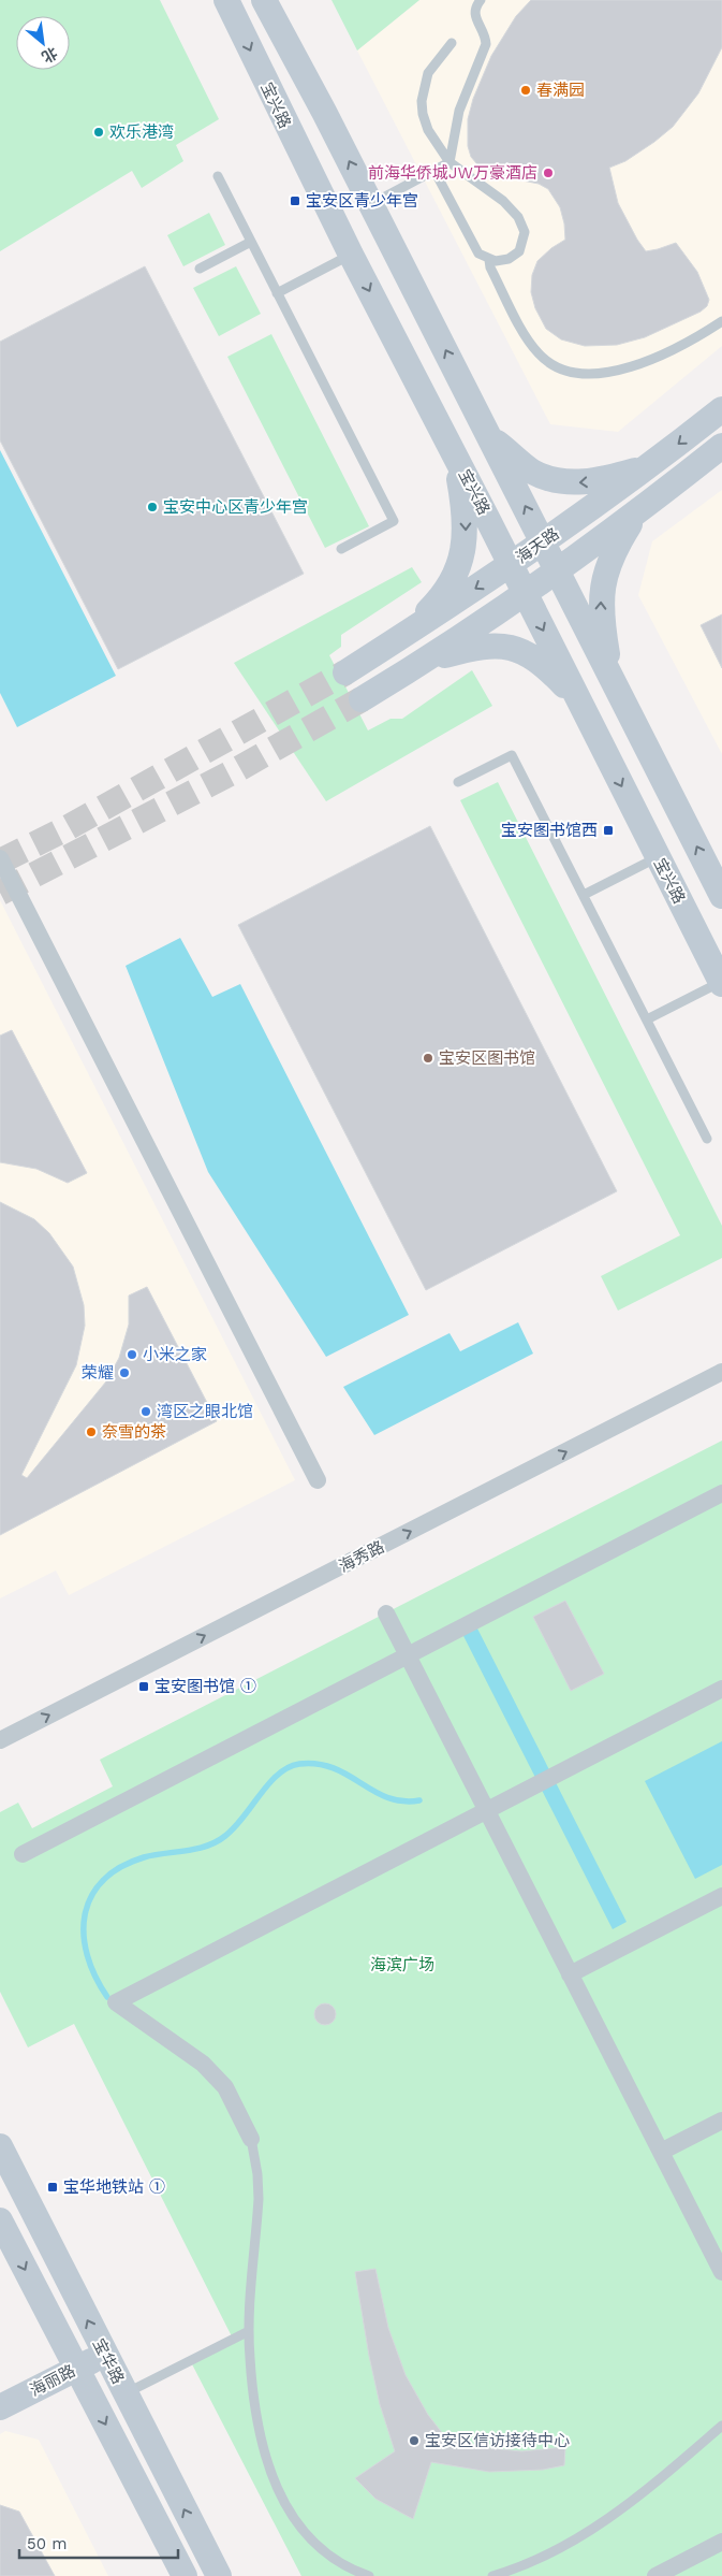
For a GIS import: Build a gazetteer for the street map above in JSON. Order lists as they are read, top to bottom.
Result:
{
  "streets": {
    "main road": [
      "宝兴路",
      "海天路",
      "宝华路",
      "海丽路"
    ],
    "street": ["海秀路"]
  },
  "crossings": [
    ["宝兴路", "海天路"],
    ["宝华路", "海丽路"]
  ],
  "parks": ["海滨广场"],
  "places": {
    "other": [
      "春满园",
      "欢乐港湾",
      "前海华侨城JW万豪酒店",
      "宝安中心区青少年宫",
      "宝安区图书馆",
      "小米之家",
      "荣耀",
      "湾区之眼北馆",
      "奈雪的茶",
      "宝安区信访接待中心"
    ],
    "transit": [
      "宝安区青少年宫",
      "宝安图书馆西",
      "宝安图书馆 ①",
      "宝华地铁站 ①"
    ]
  },
  "scale_bar": "50 m",
  "north": "bottom right"
}
